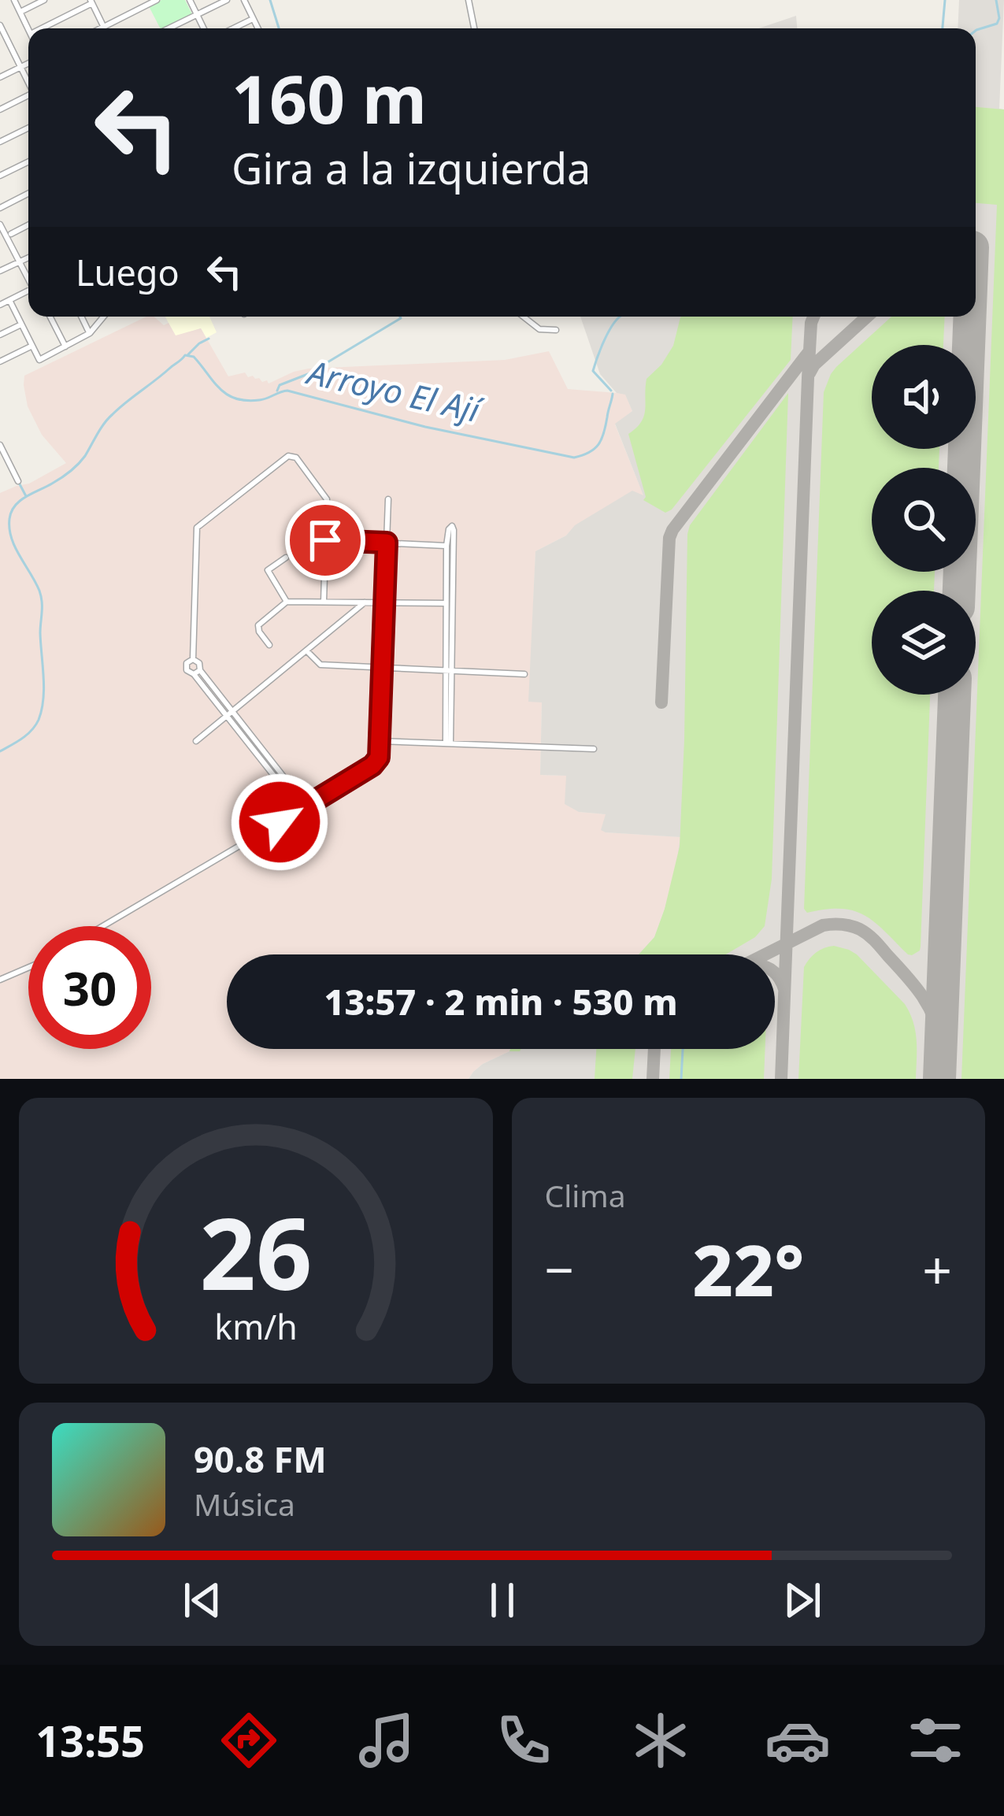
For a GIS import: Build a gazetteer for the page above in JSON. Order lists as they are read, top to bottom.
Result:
{
  "water": ["Arroyo El Ají"],
  "page": {
    "turn": ["160 m", "Gira a la izquierda"],
    "then": "Luego",
    "limit": "30",
    "trip": "13:57 · 2 min · 530 m",
    "tile": "Clima",
    "heat": ["−", "22°", "+"],
    "song": ["90.8 FM", "Música"],
    "tabs": "13:55",
    "gauge": ["26", "km/h"]
  }
}
